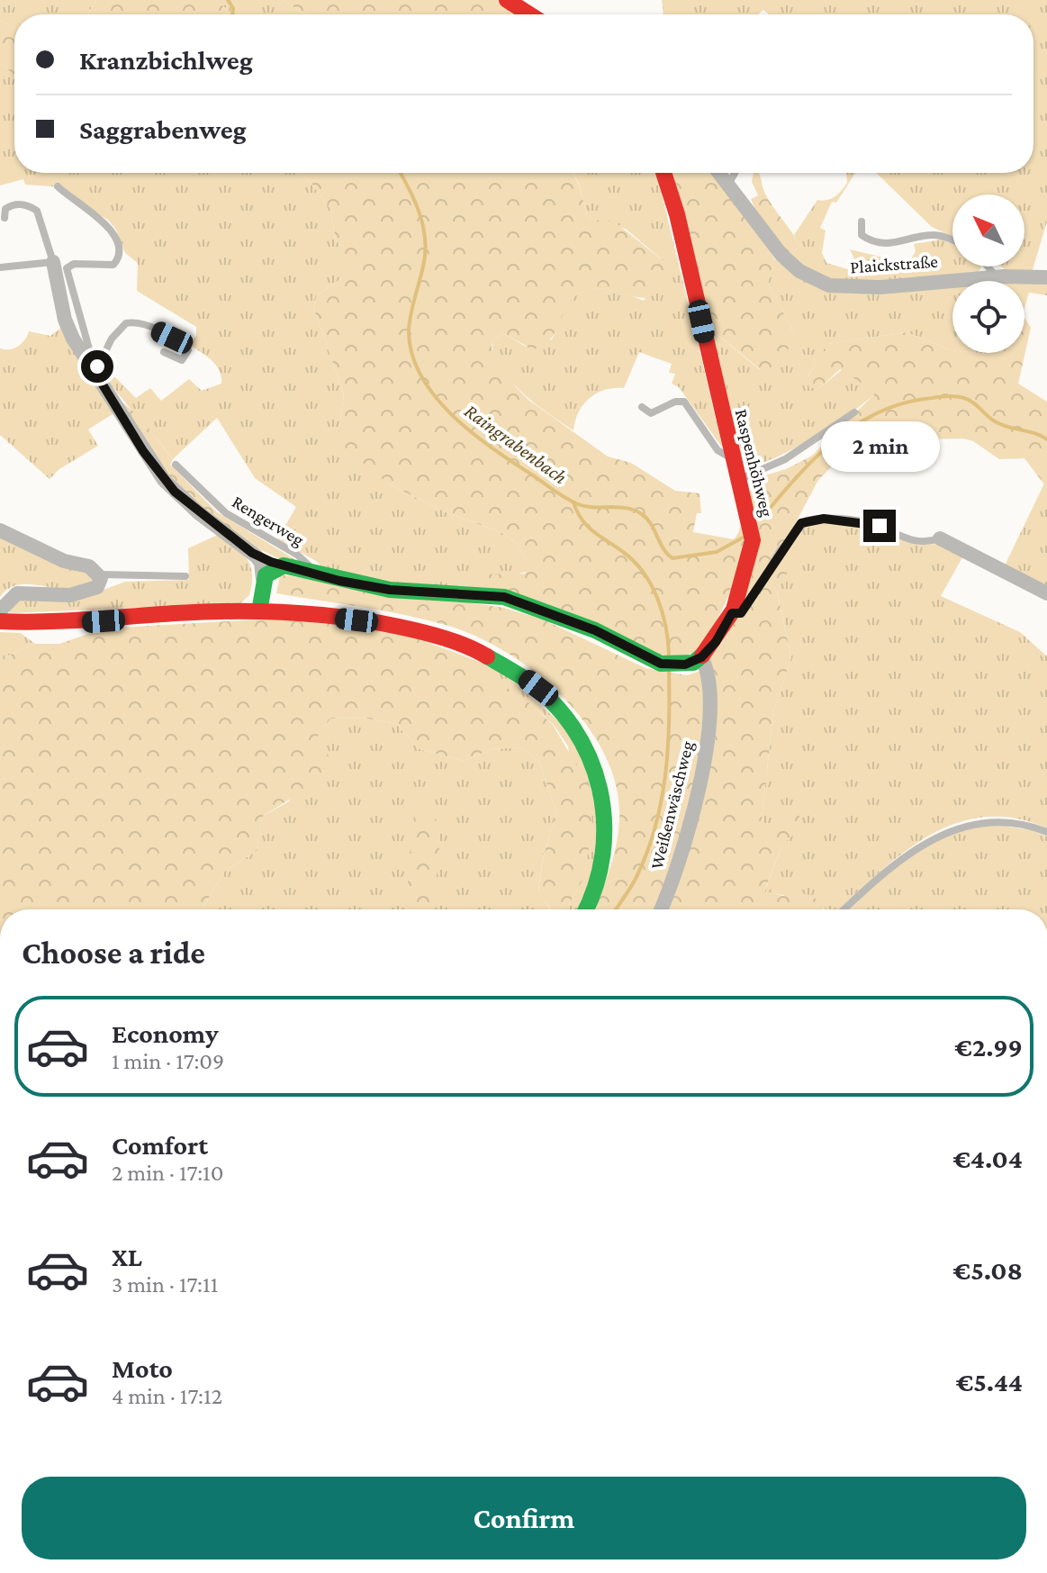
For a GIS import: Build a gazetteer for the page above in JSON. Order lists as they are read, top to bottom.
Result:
{
  "streets": {
    "street": ["Plaickstraße", "Raspenhöhweg", "Weißenwäschweg"],
    "lane": ["Rengerweg"]
  },
  "crossings": [
    ["Raspenhöhweg", "Weißenwäschweg"]
  ],
  "water": ["Raingrabenbach"],
  "north": "top left",
  "page": {
    "banner": ["Kranzbichlweg", "Saggrabenweg"],
    "bubble": "2 min",
    "heading": "Choose a ride",
    "list": [
      {
        "name": "Economy",
        "note": "1 min · 17:09",
        "value": "€2.99"
      },
      {
        "name": "Comfort",
        "note": "2 min · 17:10",
        "value": "€4.04"
      },
      {
        "name": "XL",
        "note": "3 min · 17:11",
        "value": "€5.08"
      },
      {
        "name": "Moto",
        "note": "4 min · 17:12",
        "value": "€5.44"
      }
    ],
    "buttons": "Confirm"
  }
}
